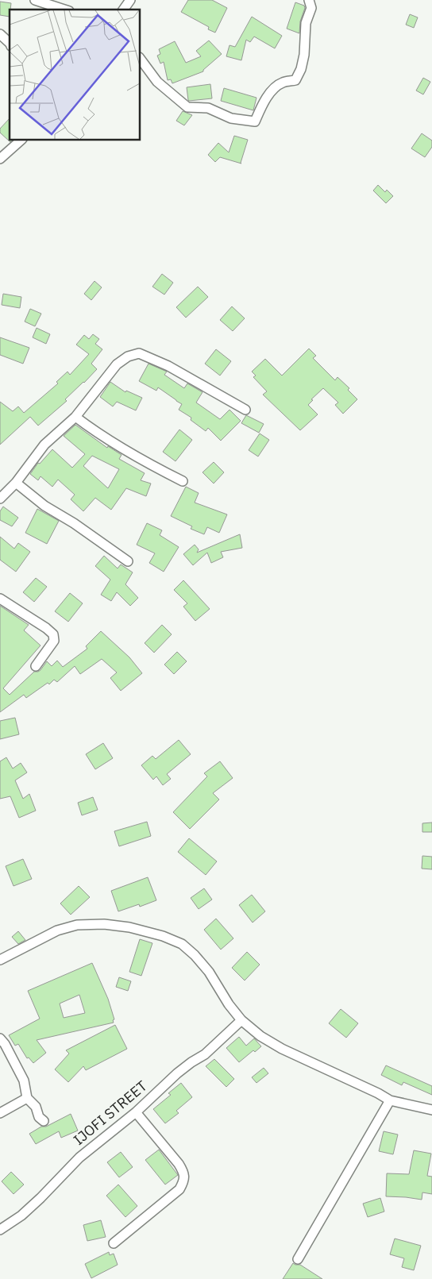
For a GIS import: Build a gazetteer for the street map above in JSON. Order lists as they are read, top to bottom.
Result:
{
  "streets": {
    "street": ["IJOFI STREET"]
  }
}
